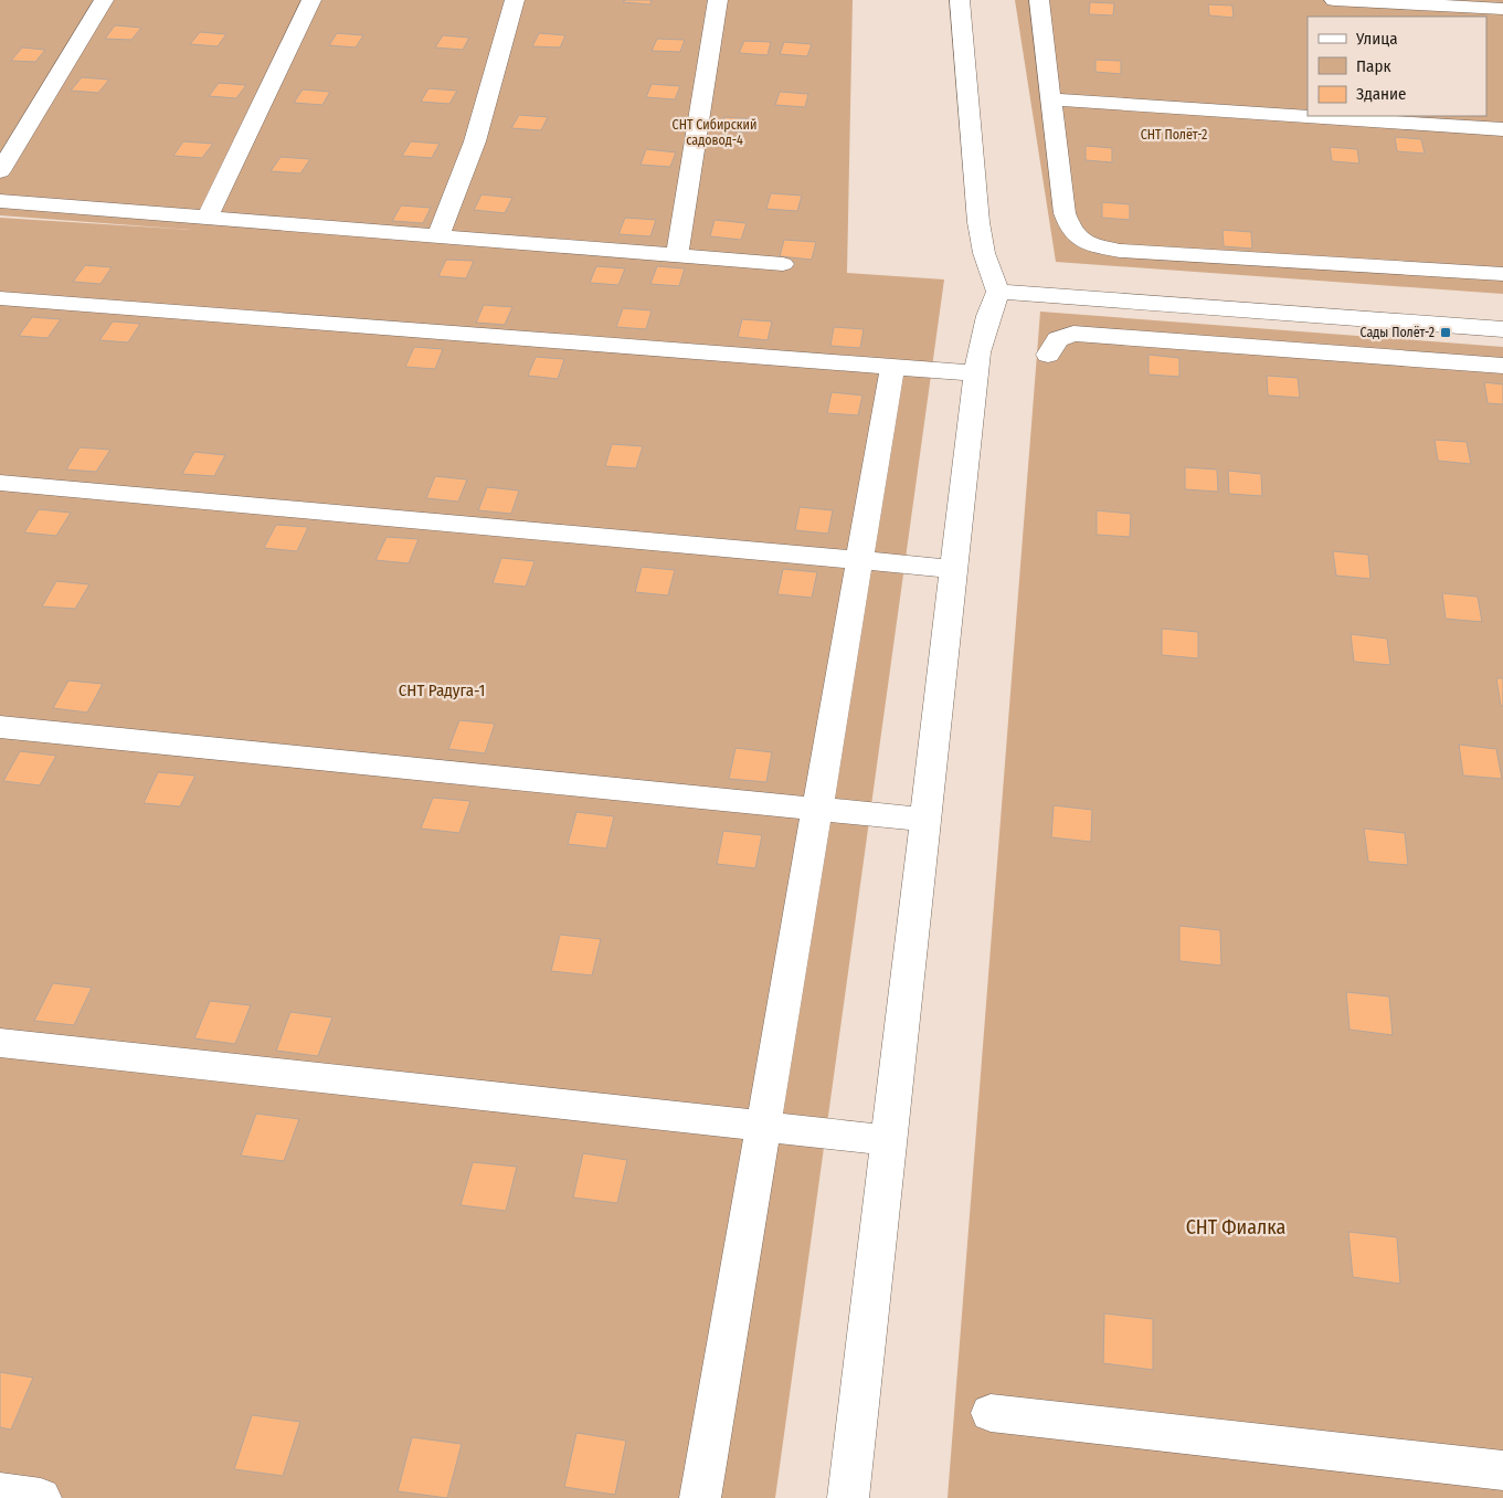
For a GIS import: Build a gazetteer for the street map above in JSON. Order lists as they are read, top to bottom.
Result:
{
  "parks": [
    "СНТ Сибирский садовод-4",
    "СНТ Полёт-2",
    "СНТ Радуга-1",
    "СНТ Фиалка"
  ],
  "places": {
    "transit": ["Сады Полёт-2"]
  },
  "legend": ["Улица", "Парк", "Здание"]
}
